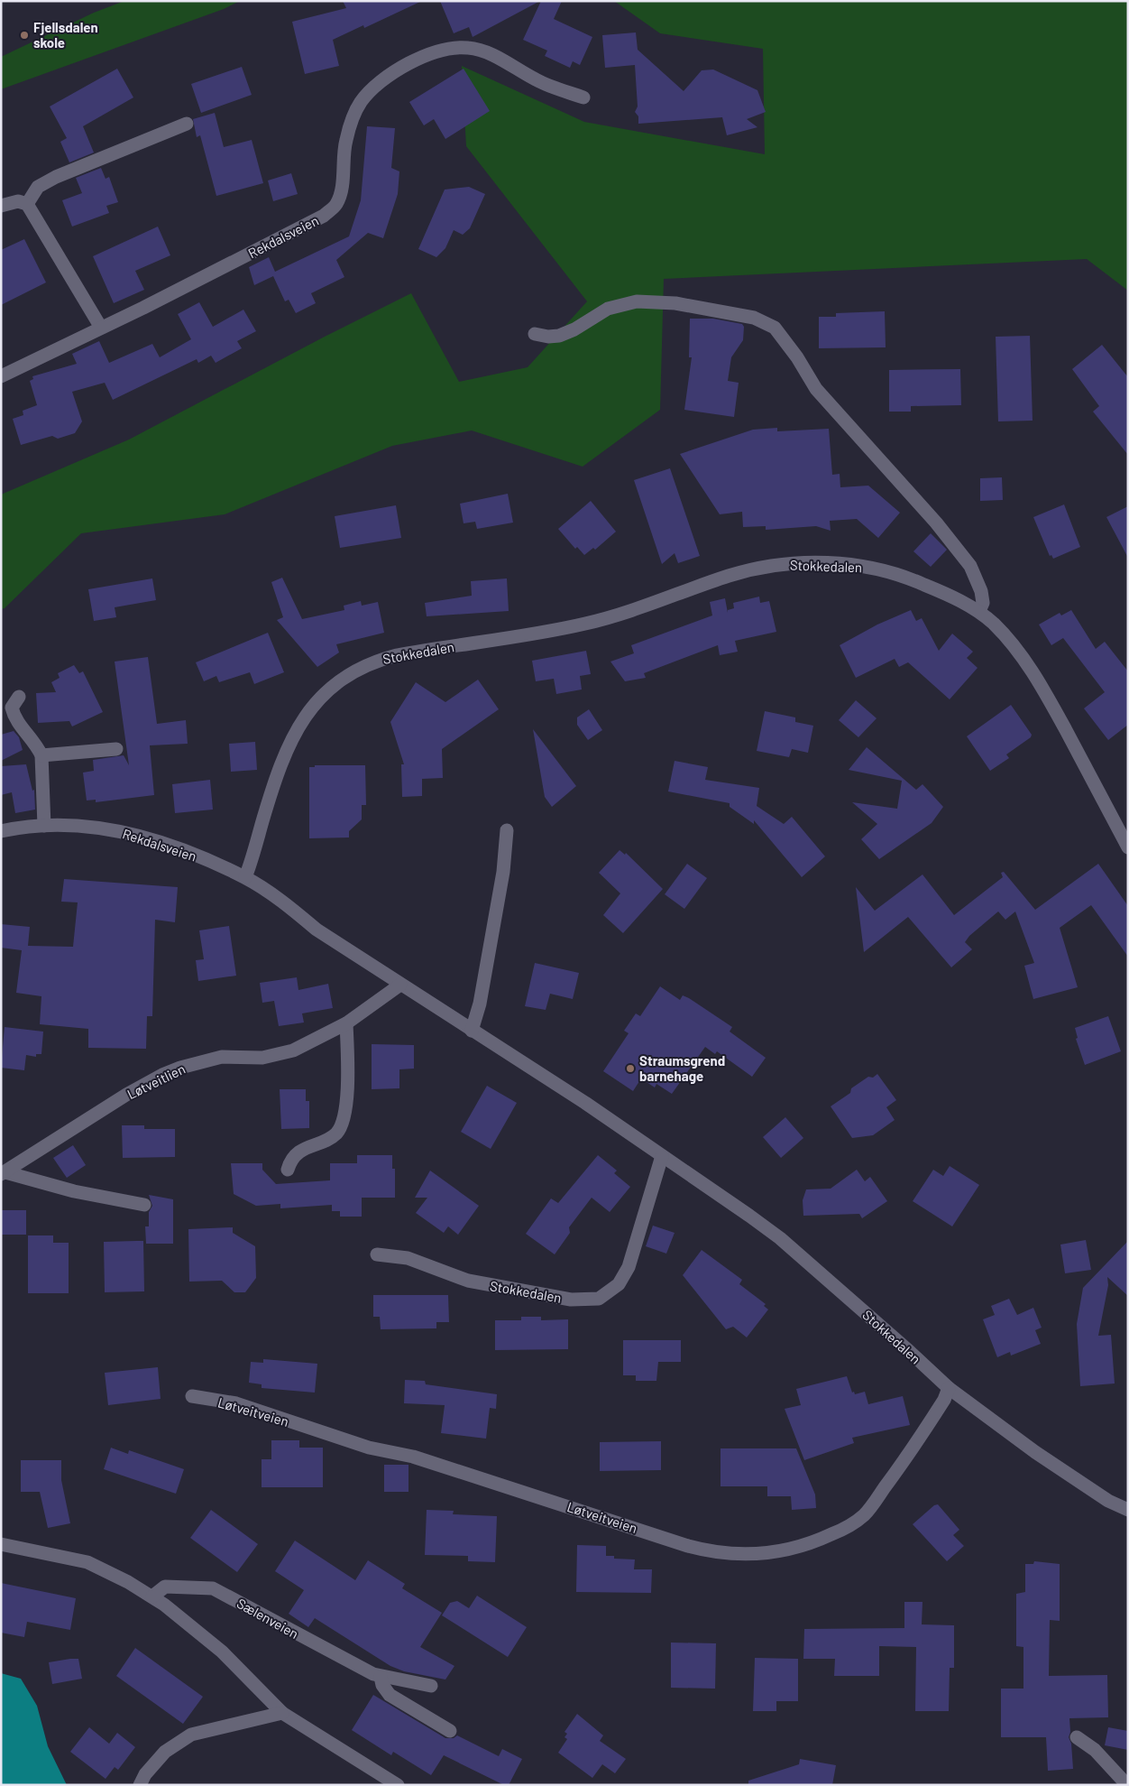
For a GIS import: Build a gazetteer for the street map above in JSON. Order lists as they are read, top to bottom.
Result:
{
  "streets": {
    "street": [
      "Rekdalsveien",
      "Stokkedalen",
      "Løtveitlien",
      "Løtveitveien",
      "Sælenveien"
    ]
  },
  "crossings": [
    ["Rekdalsveien", "Stokkedalen"],
    ["Stokkedalen", "Løtveitlien"],
    ["Stokkedalen", "Løtveitveien"]
  ],
  "places": ["Fjellsdalen skole", "Straumsgrend barnehage"]
}
